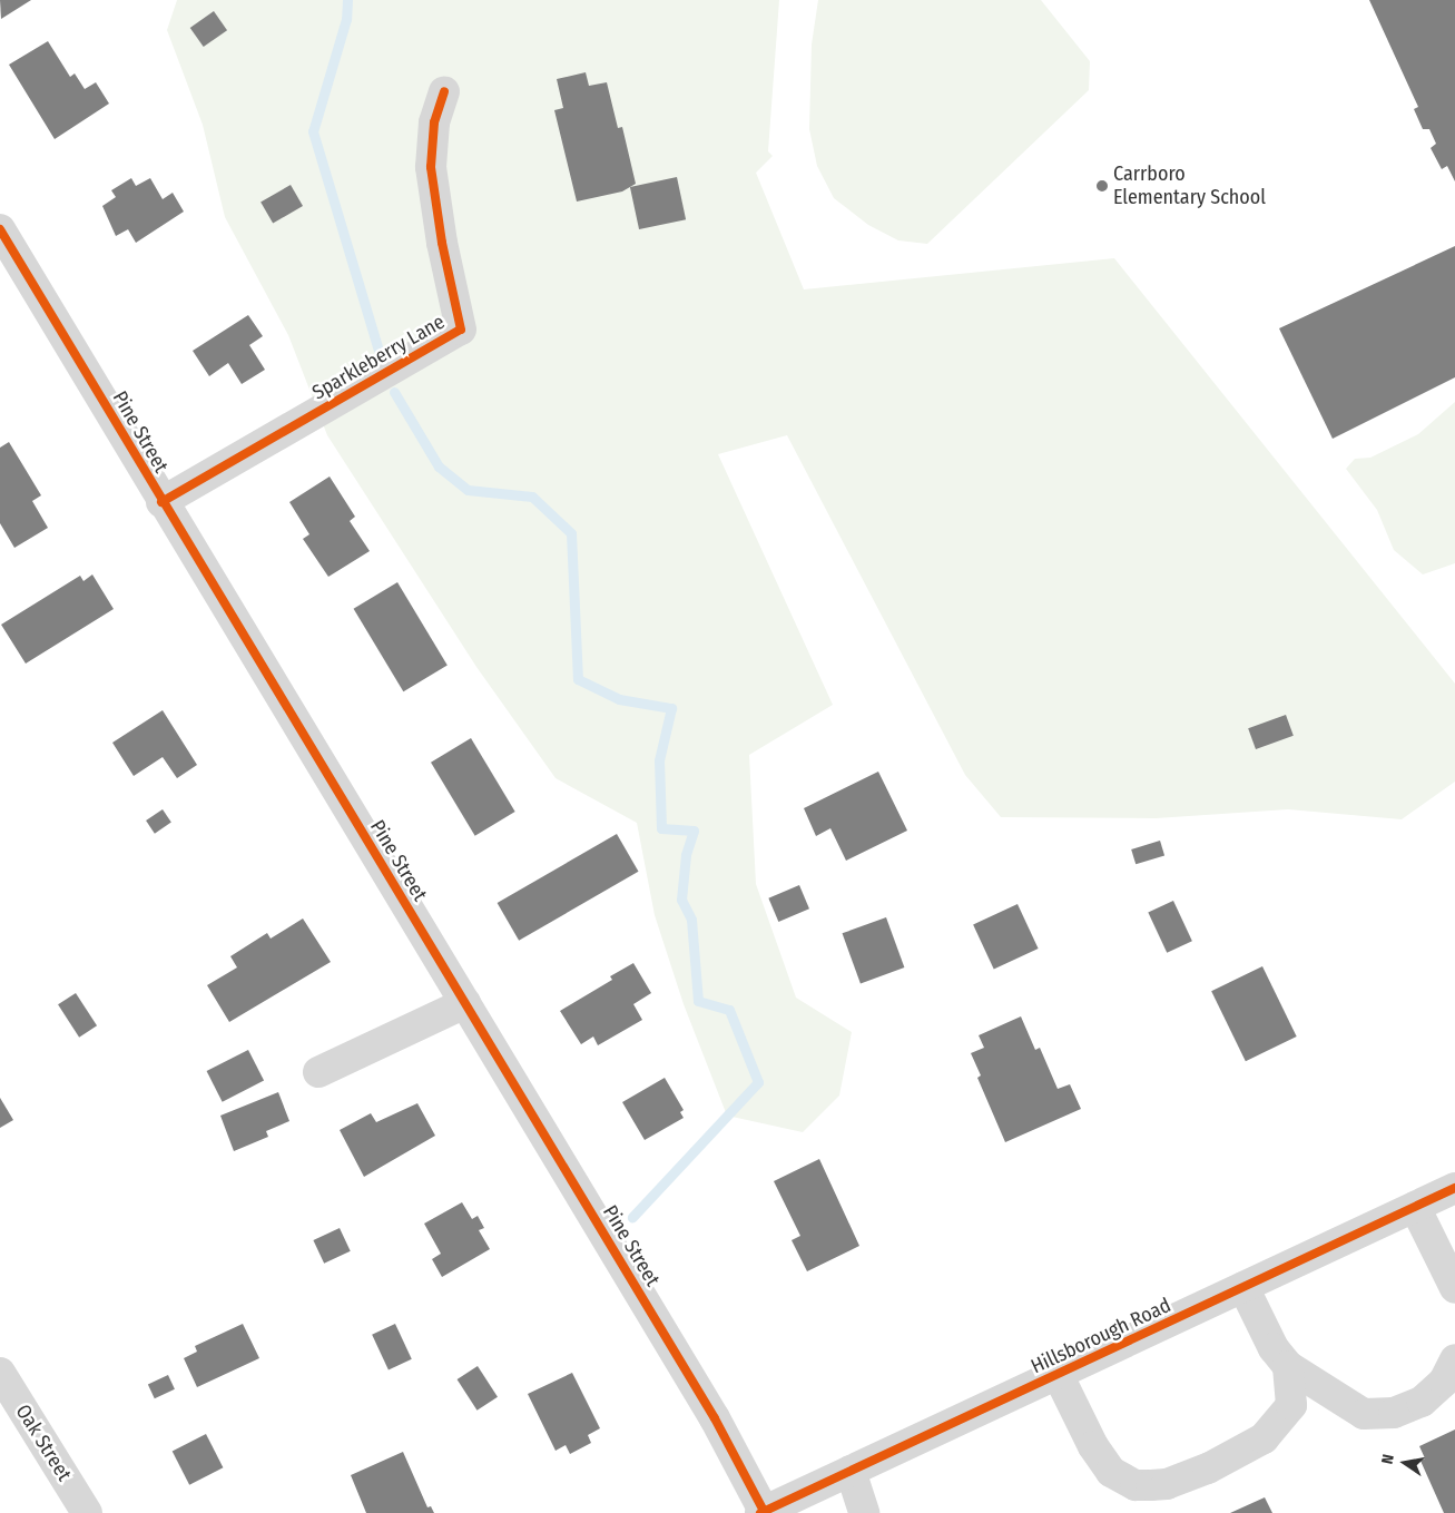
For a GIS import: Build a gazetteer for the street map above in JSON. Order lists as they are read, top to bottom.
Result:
{
  "streets": {
    "street": [
      "Sparkleberry Lane",
      "Pine Street",
      "Hillsborough Road",
      "Oak Street"
    ]
  },
  "crossings": [
    ["Sparkleberry Lane", "Pine Street"],
    ["Pine Street", "Hillsborough Road"]
  ],
  "places": ["Carrboro Elementary School"],
  "north": "left"
}
